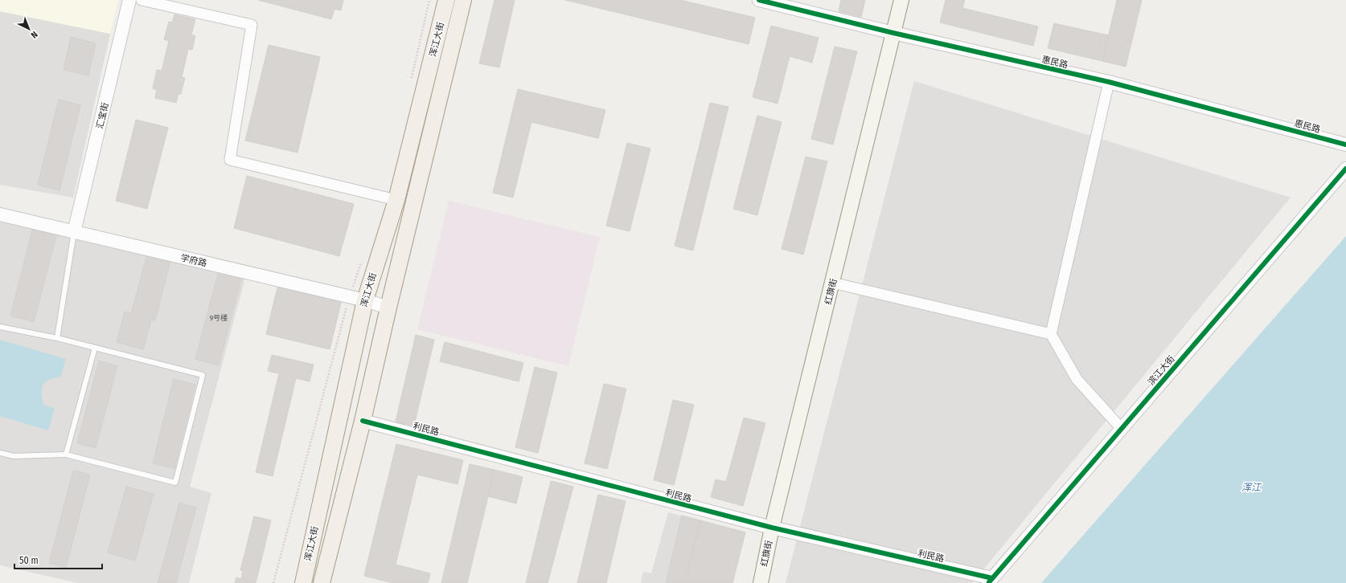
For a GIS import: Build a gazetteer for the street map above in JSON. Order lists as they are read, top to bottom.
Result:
{
  "streets": {
    "main road": ["浑江大街", "红旗街"],
    "street": [
      "惠民路",
      "汇宝街",
      "学府路",
      "滨江大街",
      "利民路"
    ]
  },
  "crossings": [
    ["浑江大街", "学府路"],
    ["浑江大街", "利民路"],
    ["惠民路", "红旗街"],
    ["汇宝街", "学府路"],
    ["红旗街", "利民路"],
    ["滨江大街", "利民路"]
  ],
  "water": ["浑江"],
  "house_numbers": ["9号楼"],
  "scale_bar": "50 m",
  "north": "bottom right"
}
